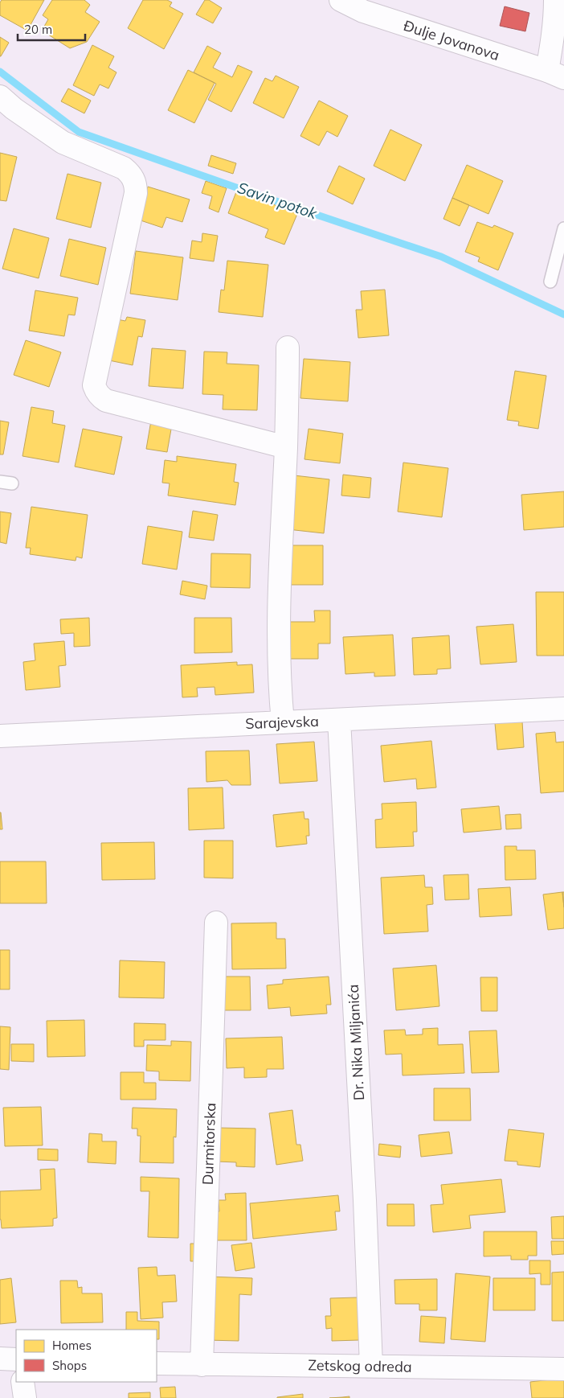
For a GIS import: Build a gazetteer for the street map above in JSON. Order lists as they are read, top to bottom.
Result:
{
  "streets": {
    "street": [
      "Đulje Jovanova",
      "Sarajevska",
      "Dr. Nika Miljanića",
      "Durmitorska",
      "Zetskog odreda"
    ]
  },
  "crossings": [
    ["Sarajevska", "Dr. Nika Miljanića"],
    ["Dr. Nika Miljanića", "Zetskog odreda"],
    ["Durmitorska", "Zetskog odreda"]
  ],
  "water": ["Savin potok"],
  "legend": ["Homes", "Shops"],
  "scale_bar": "20 m"
}
